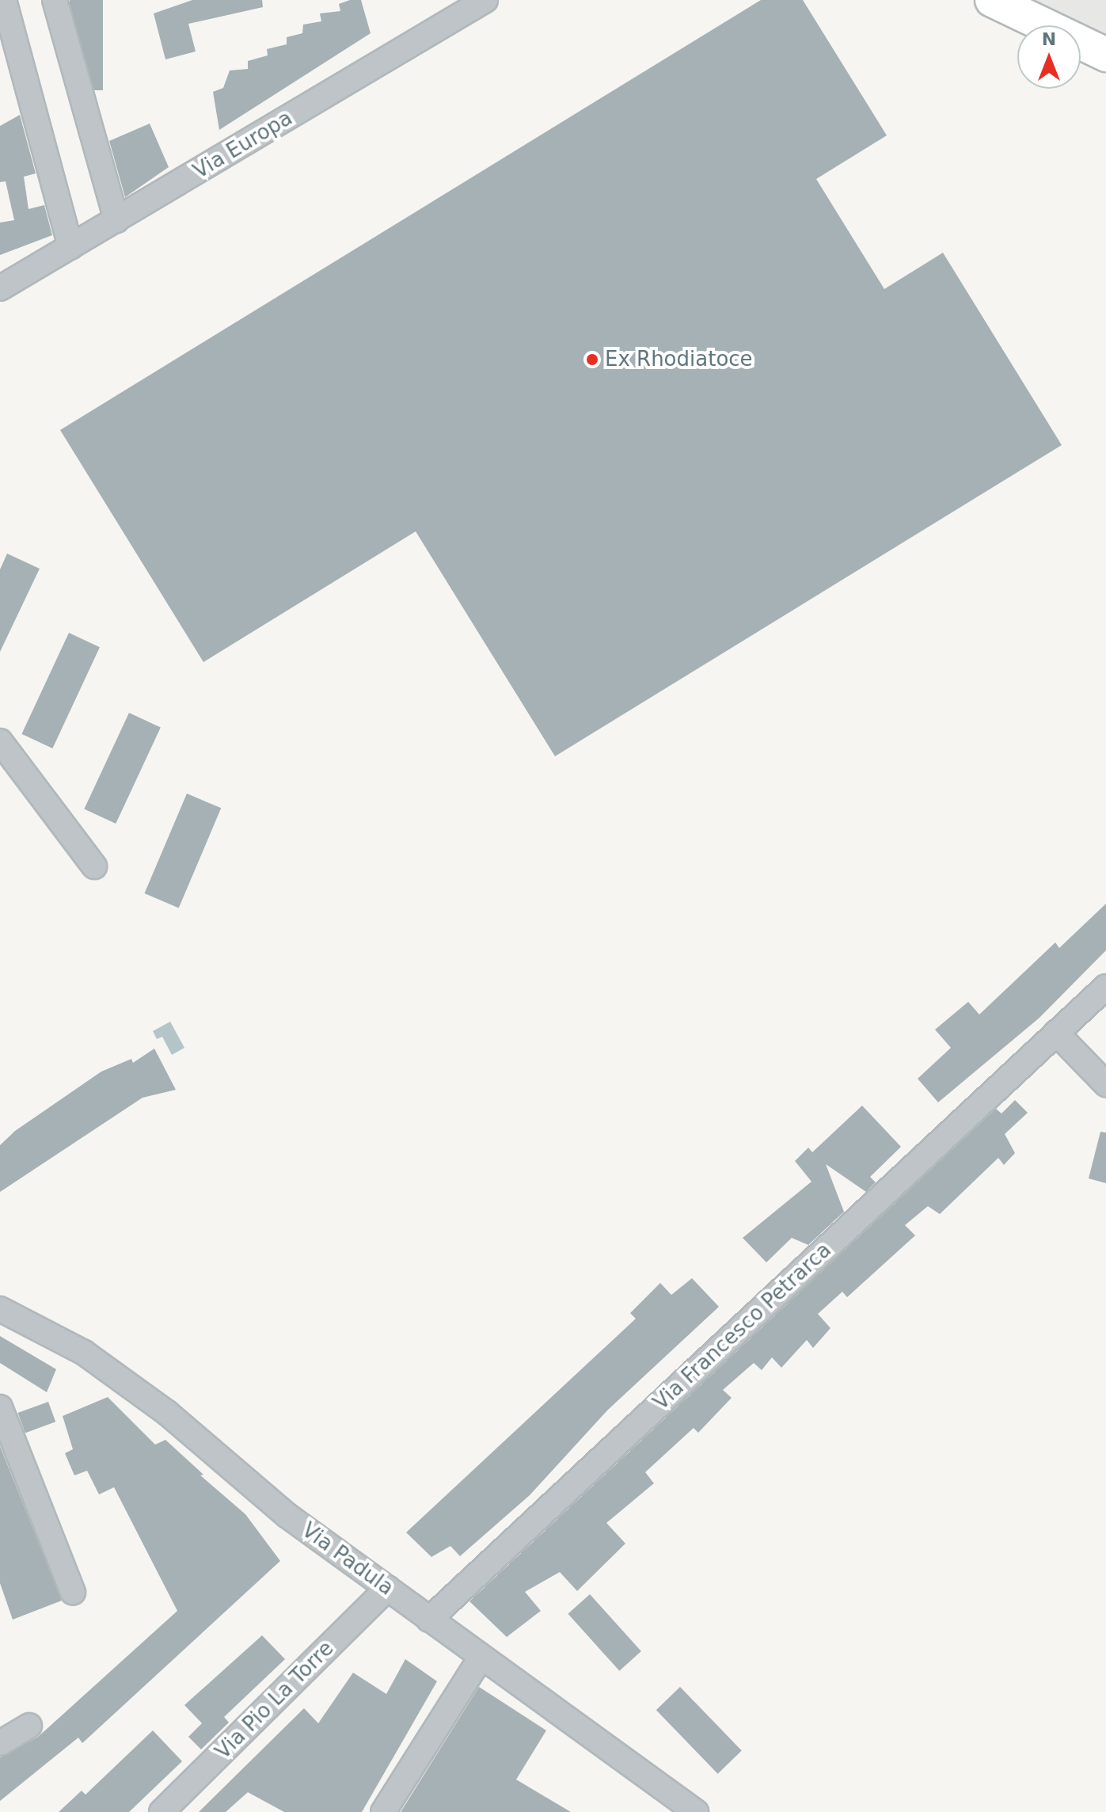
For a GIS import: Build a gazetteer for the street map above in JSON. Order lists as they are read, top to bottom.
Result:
{
  "streets": {
    "street": [
      "Via Europa",
      "Via Francesco Petrarca",
      "Via Padula",
      "Via Pio La Torre"
    ]
  },
  "crossings": [
    ["Via Francesco Petrarca", "Via Padula"],
    ["Via Padula", "Via Pio La Torre"]
  ],
  "places": ["Ex Rhodiatoce"],
  "north": "top"
}
